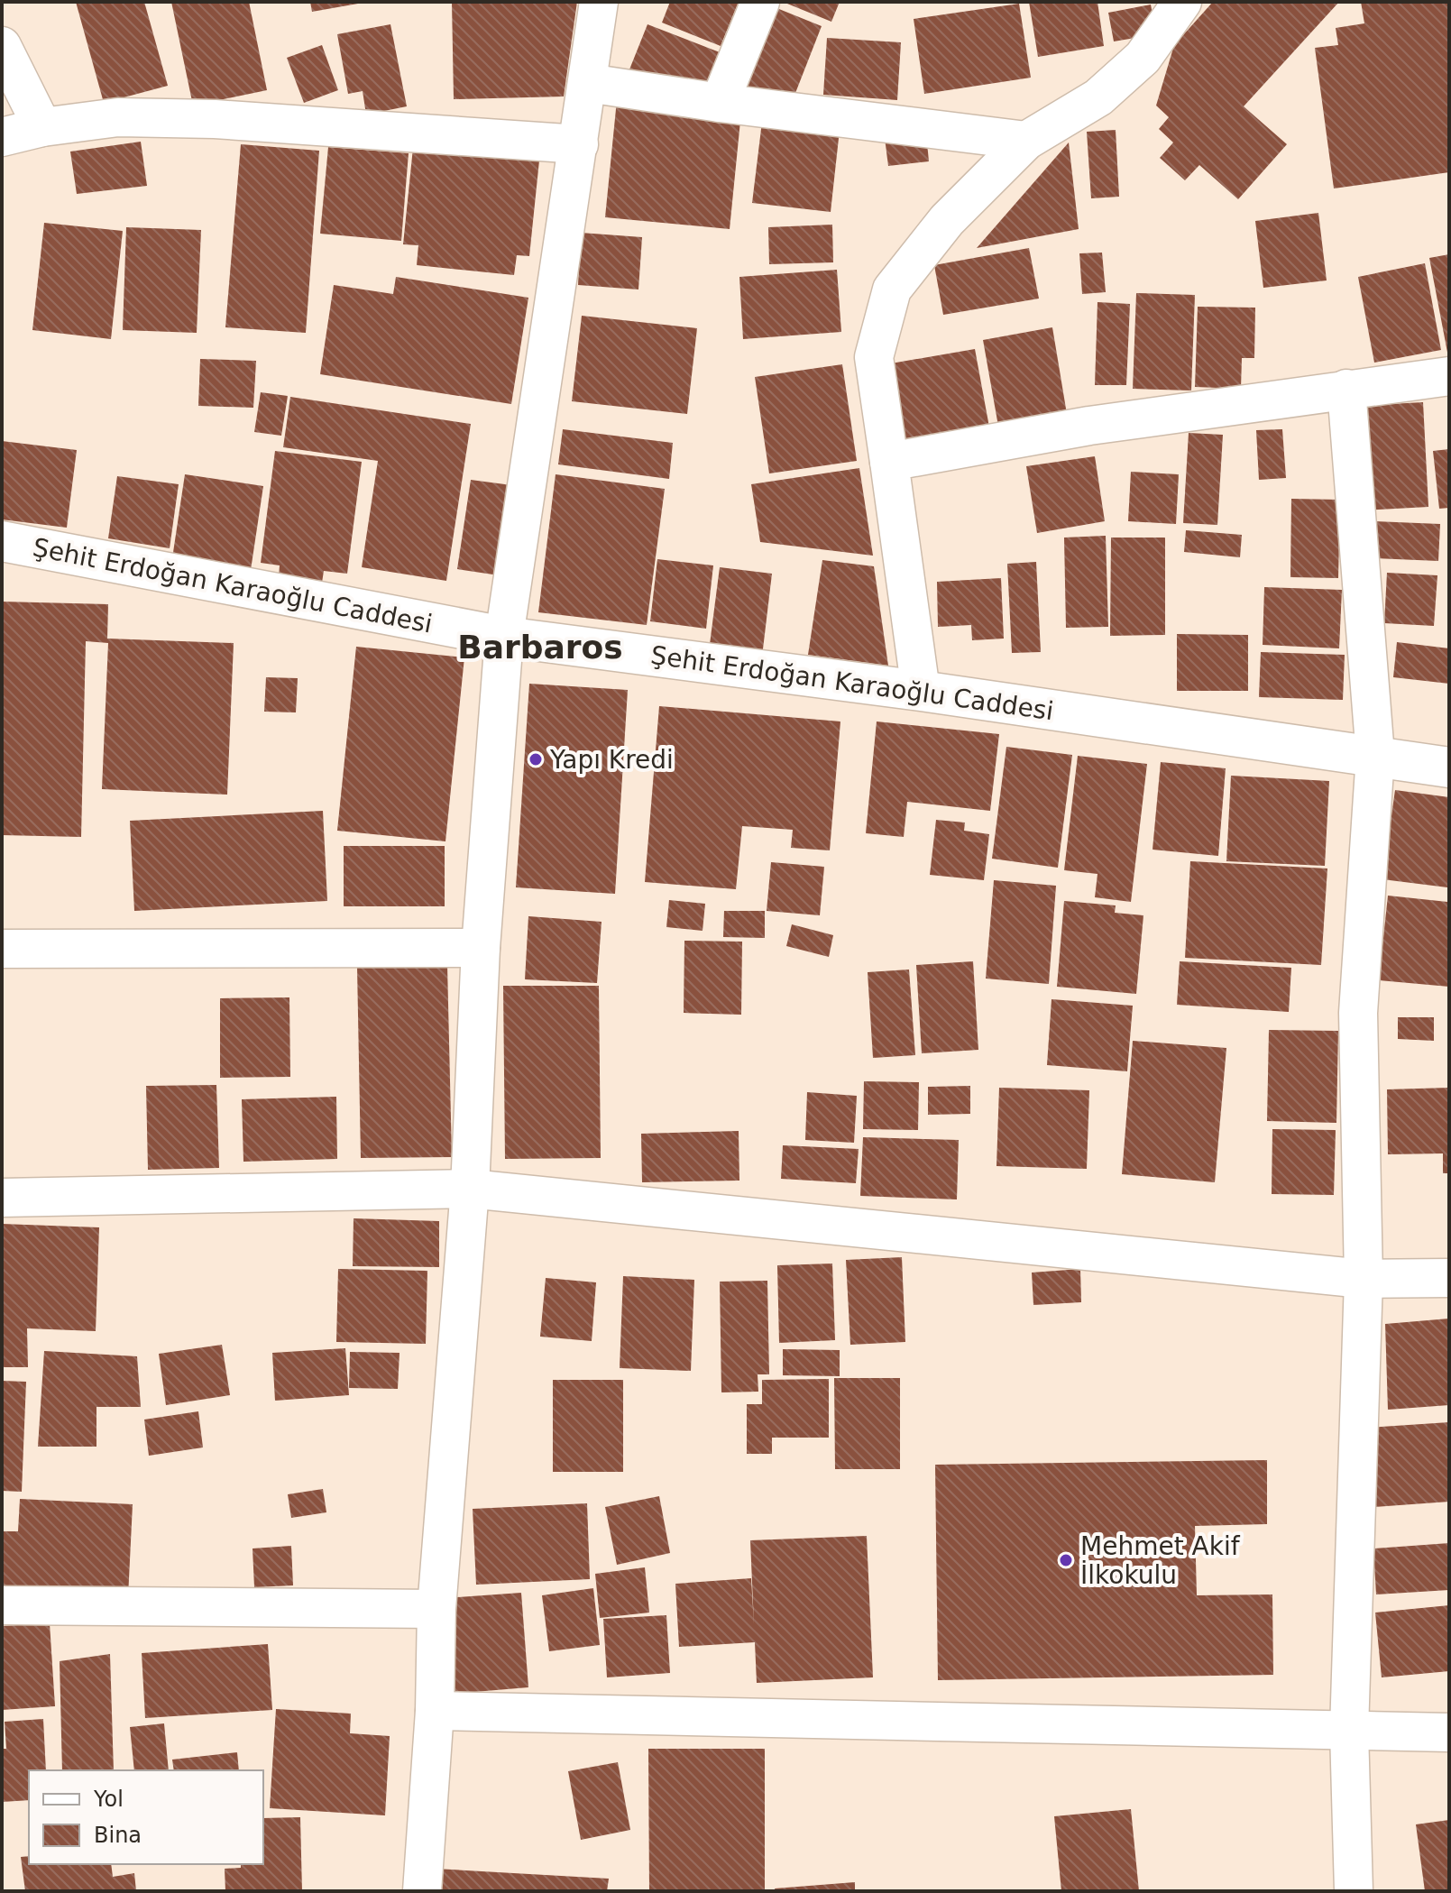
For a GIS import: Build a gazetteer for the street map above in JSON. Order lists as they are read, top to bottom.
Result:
{
  "streets": {
    "main road": ["Şehit Erdoğan Karaoğlu Caddesi"]
  },
  "districts": ["Barbaros"],
  "places": ["Yapı Kredi", "Mehmet Akif İlkokulu"],
  "legend": ["Yol", "Bina"]
}
